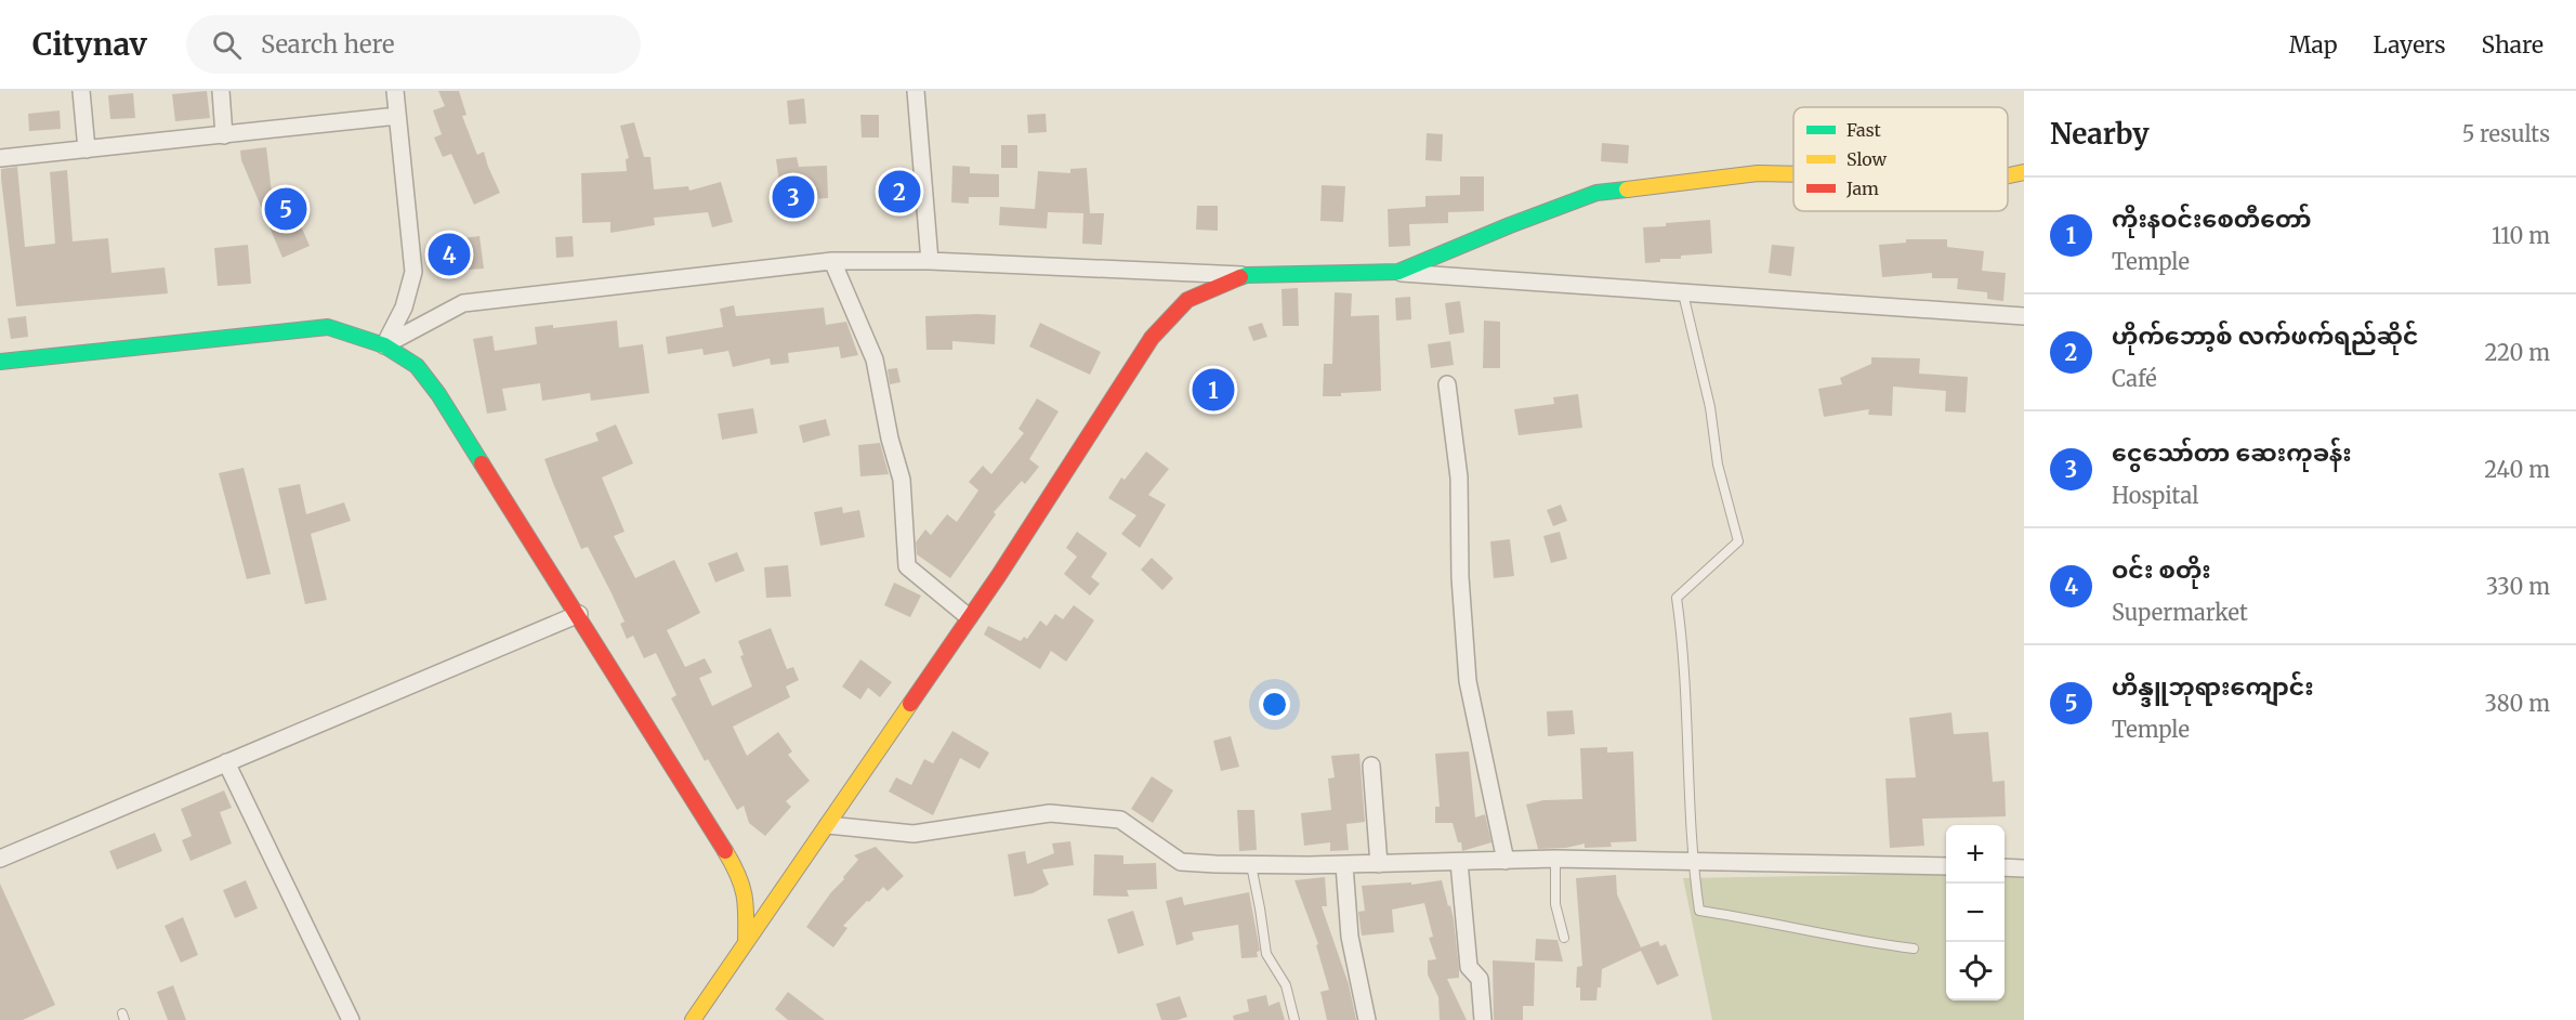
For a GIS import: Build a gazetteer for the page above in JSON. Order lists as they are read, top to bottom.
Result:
{
  "legend": ["Fast", "Slow", "Jam"],
  "page": {
    "header": "Citynav",
    "search": "Search here",
    "nav": ["Map", "Layers", "Share"],
    "heading": ["Nearby", "5 results"],
    "pins": [
      "2",
      "3",
      "5",
      "4",
      "1"
    ],
    "list": [
      {
        "mark": "1",
        "name": "ကိုးနဝင်းစေတီတော်",
        "note": "Temple",
        "value": "110 m"
      },
      {
        "mark": "2",
        "name": "ဟိုက်ဘော့စ် လက်ဖက်ရည်ဆိုင်",
        "note": "Café",
        "value": "220 m"
      },
      {
        "mark": "3",
        "name": "ငွေသော်တာ ဆေးကုခန်း",
        "note": "Hospital",
        "value": "240 m"
      },
      {
        "mark": "4",
        "name": "ဝင်း စတိုး",
        "note": "Supermarket",
        "value": "330 m"
      },
      {
        "mark": "5",
        "name": "ဟိန္ဒူဘုရားကျောင်း",
        "note": "Temple",
        "value": "380 m"
      }
    ],
    "map_buttons": ["+", "−"]
  }
}
